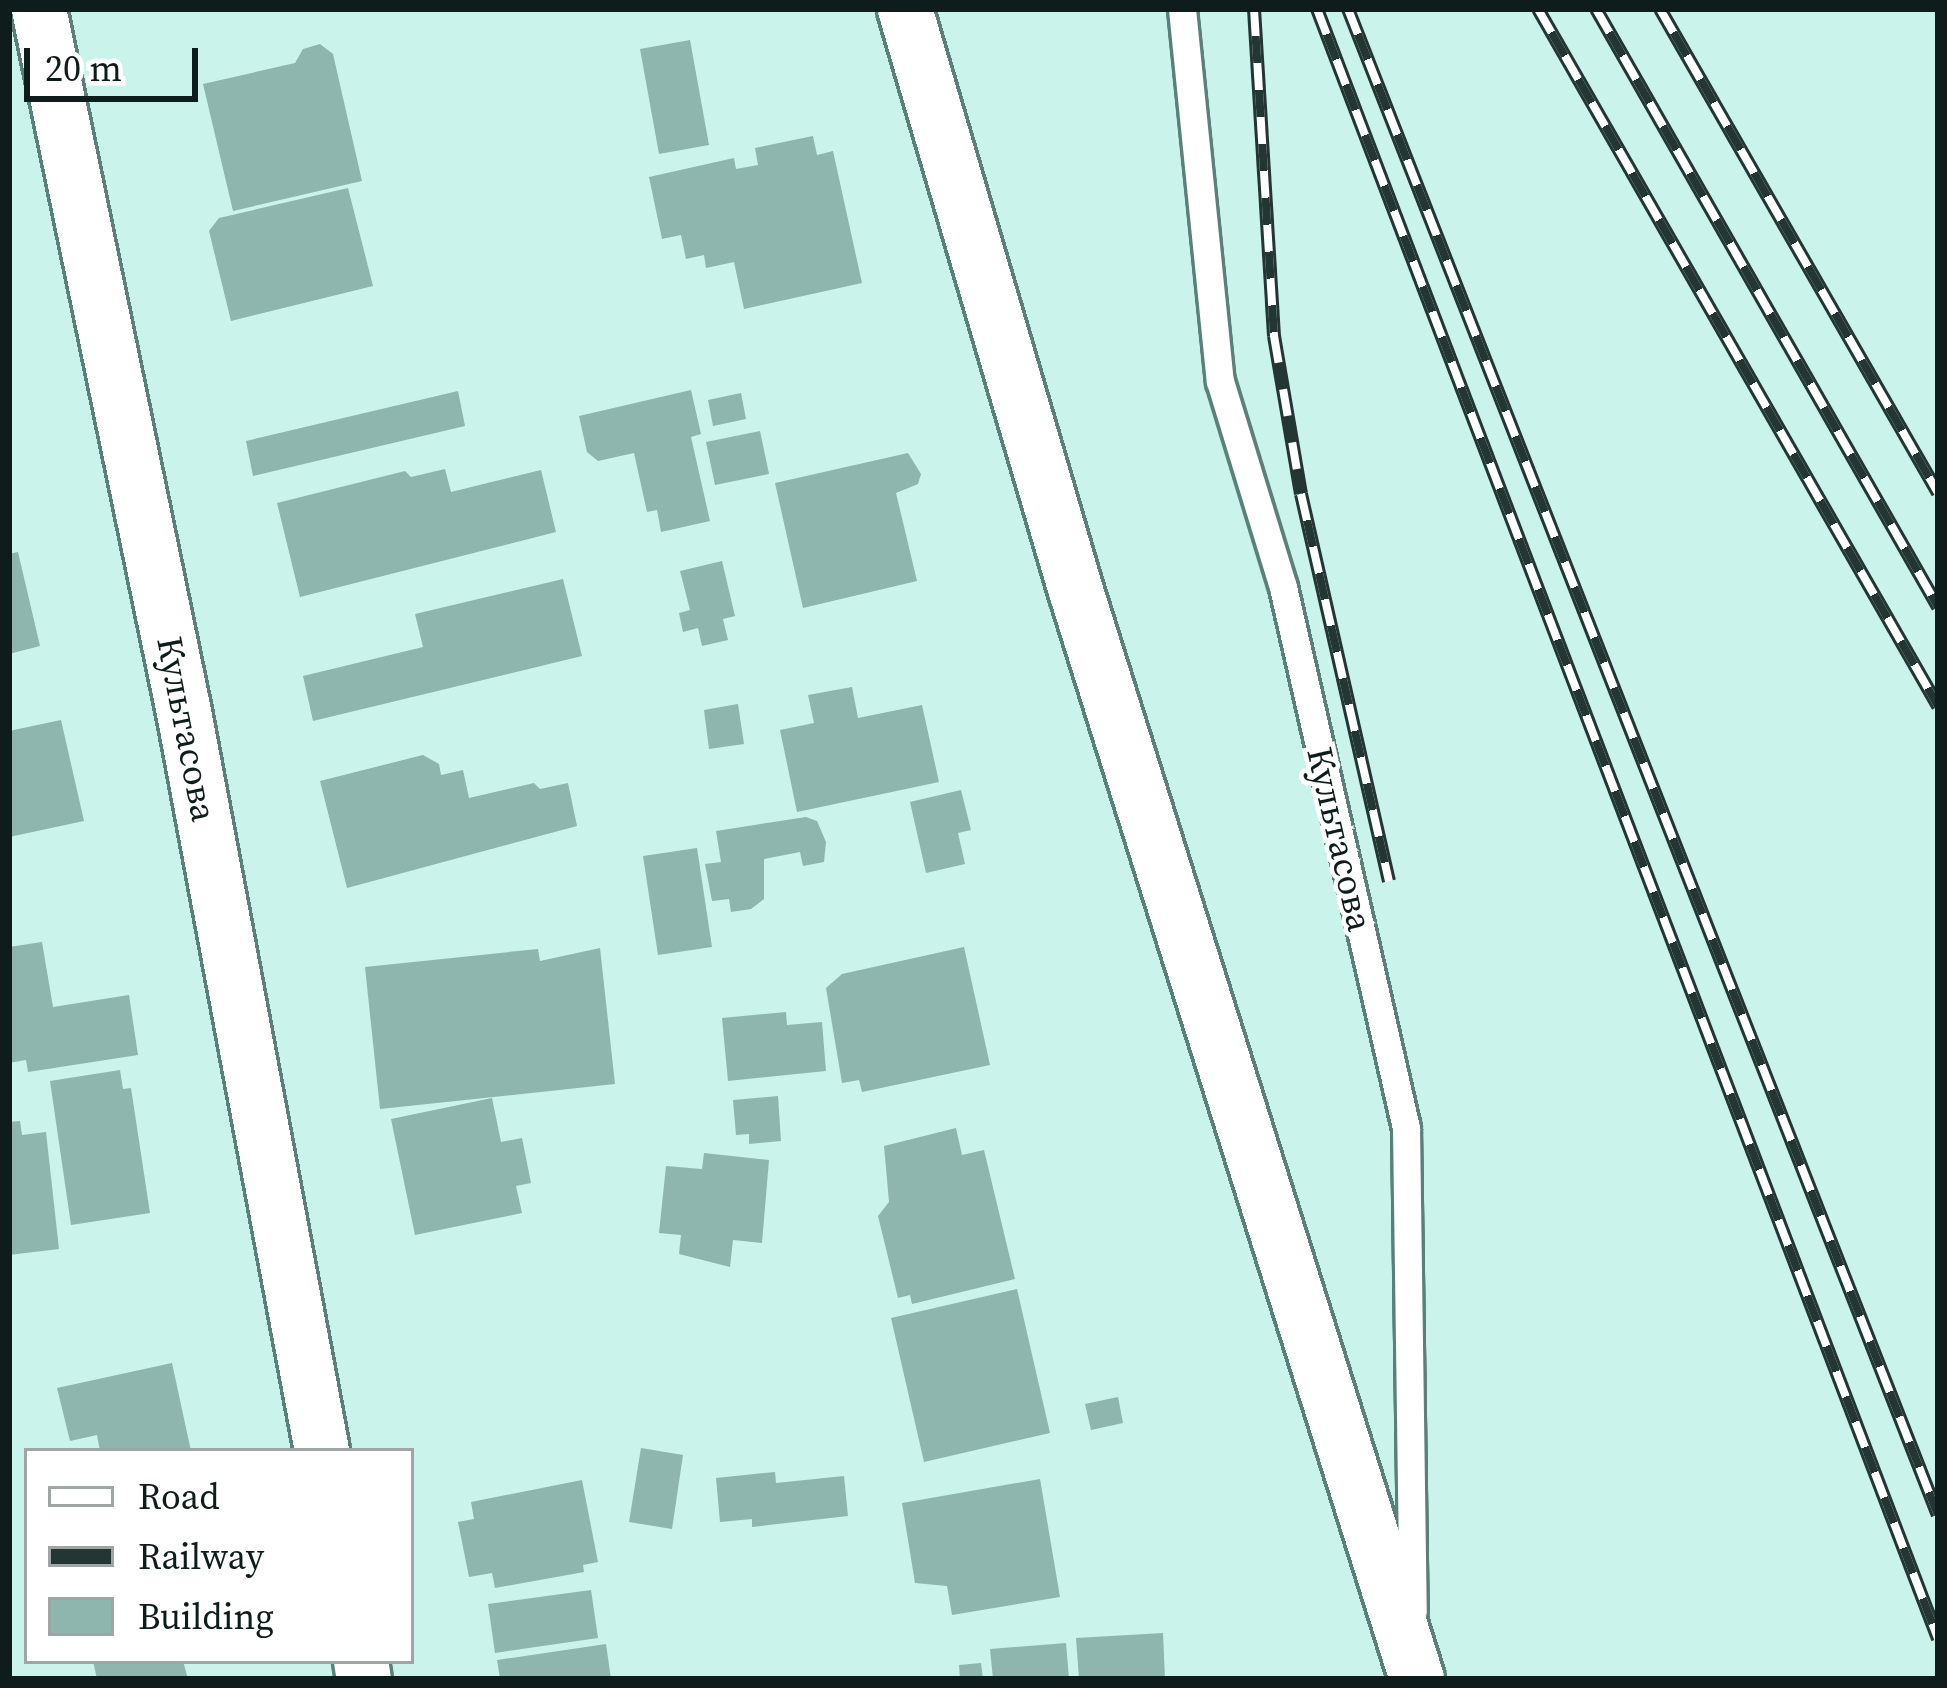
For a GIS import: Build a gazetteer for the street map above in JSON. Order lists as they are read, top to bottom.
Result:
{
  "streets": {
    "street": ["Культасова"]
  },
  "legend": ["Road", "Railway", "Building"],
  "scale_bar": "20 m"
}
